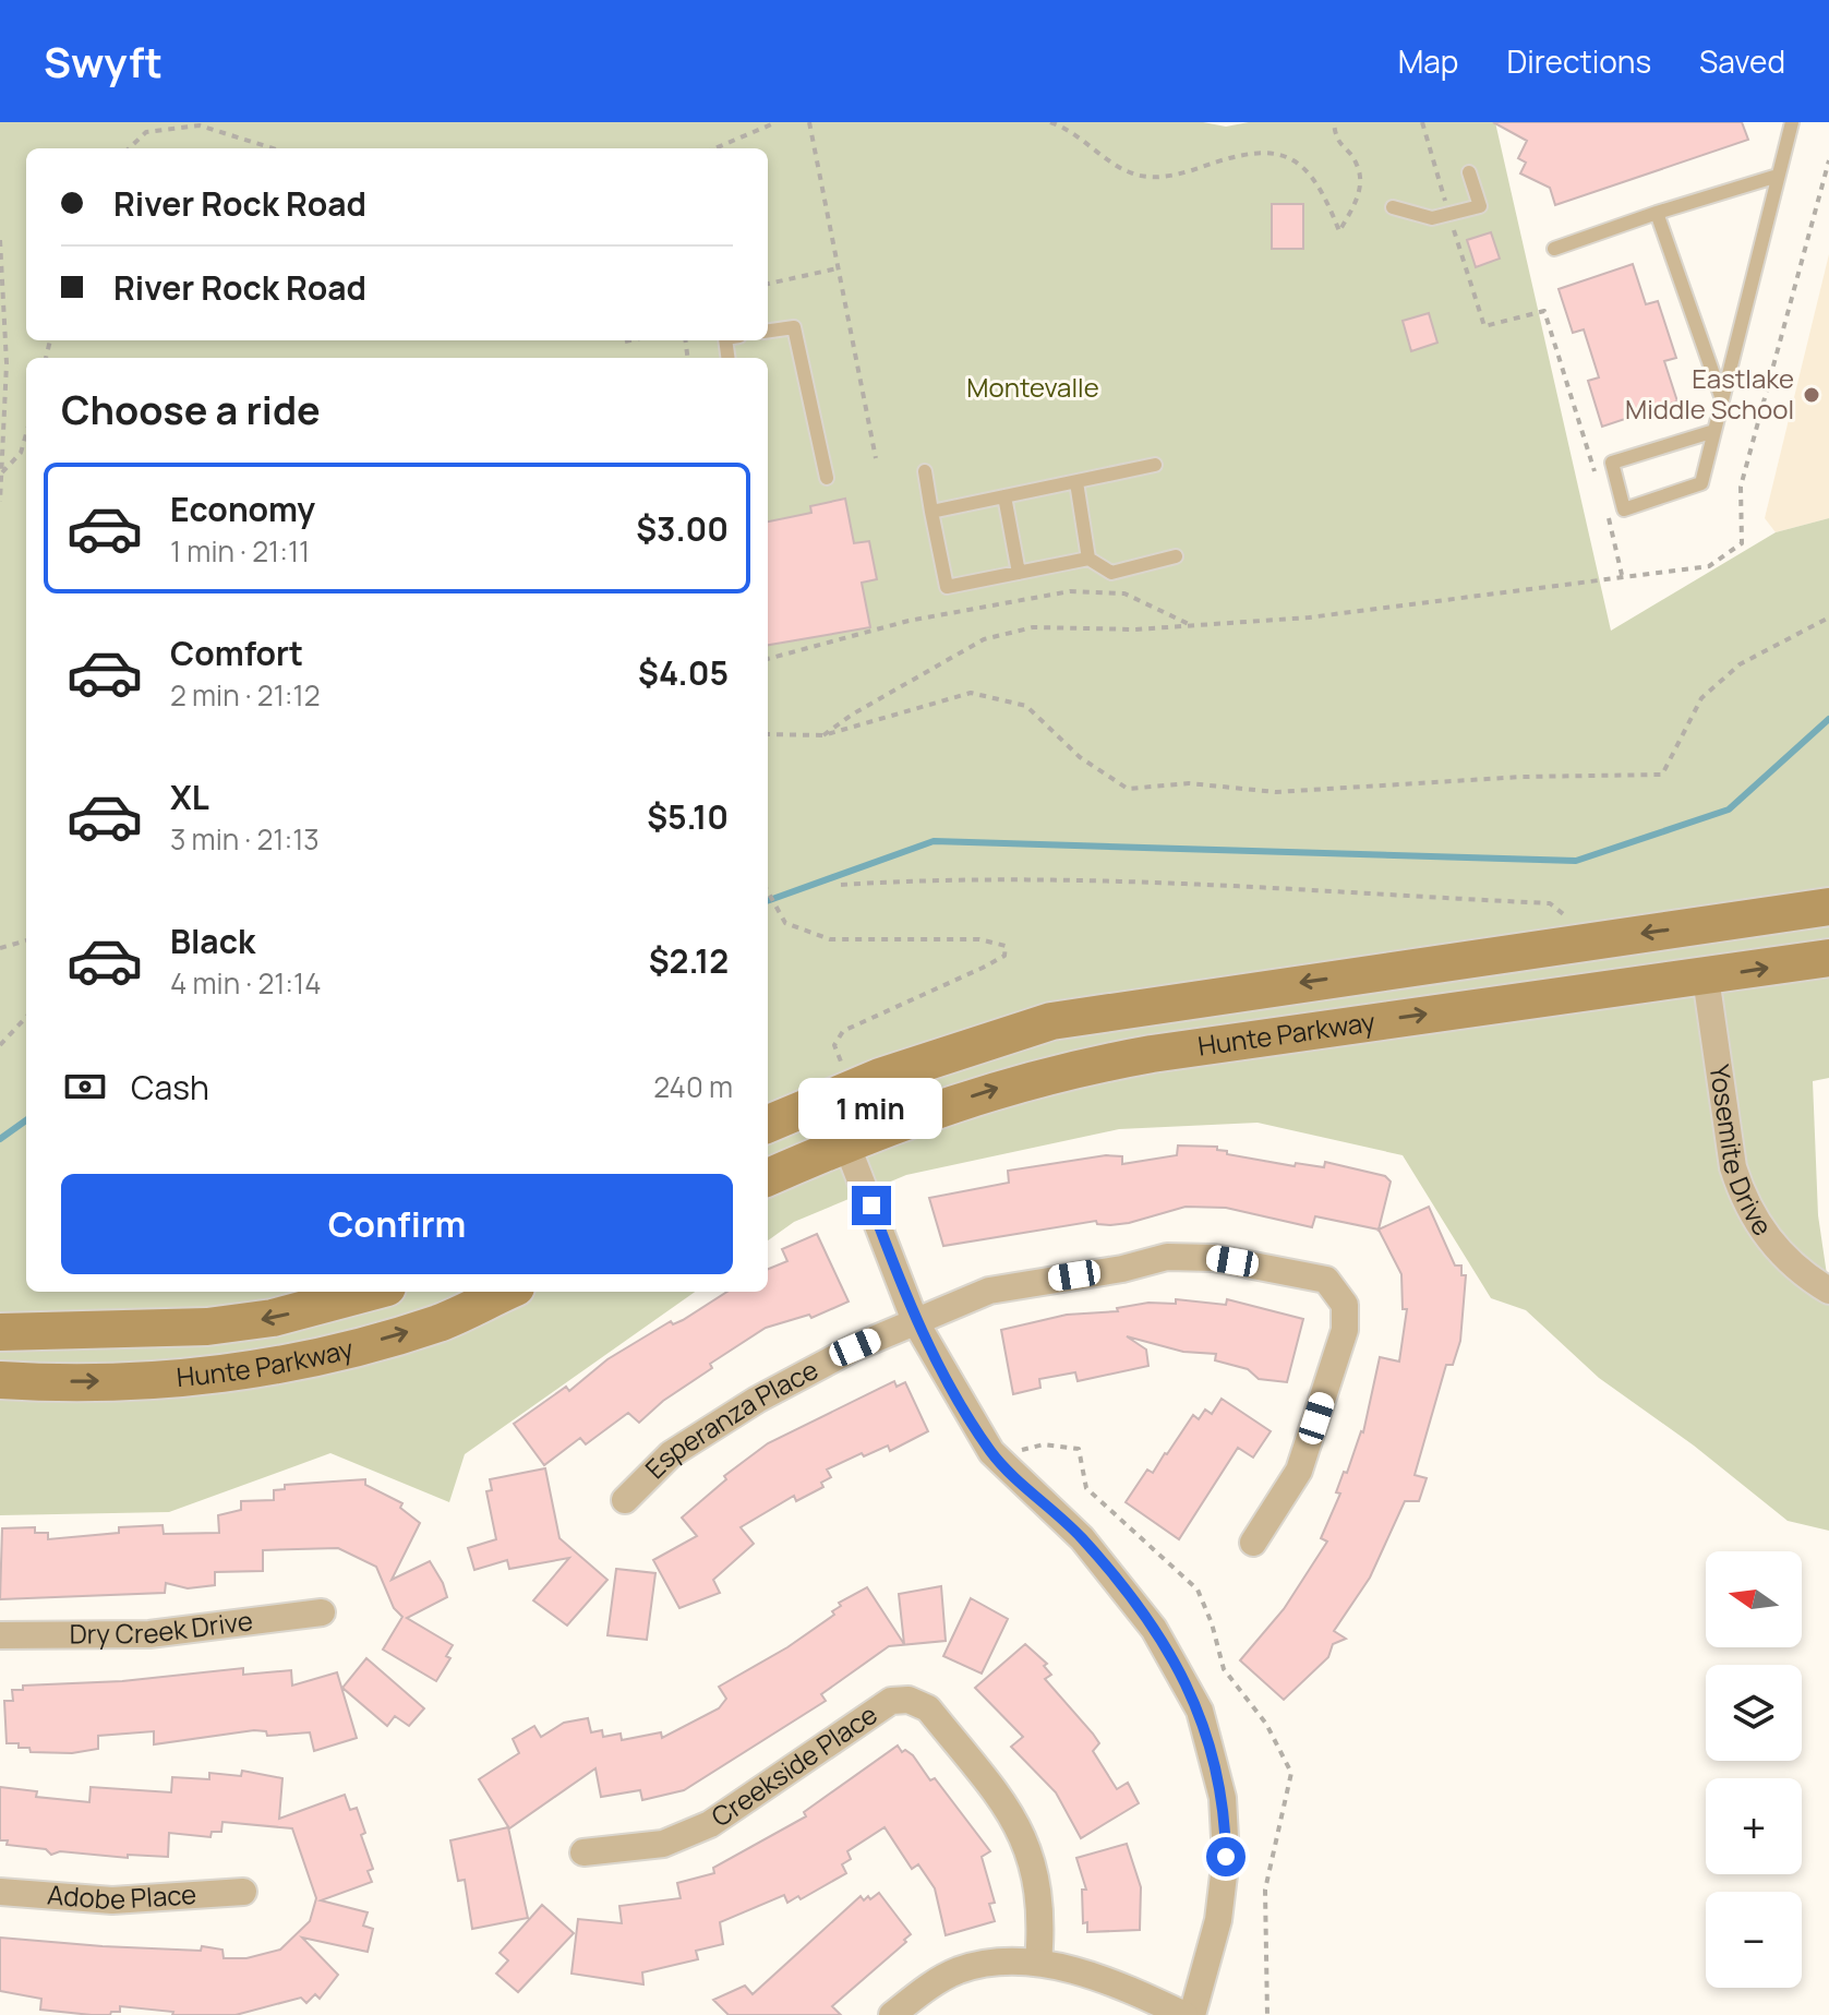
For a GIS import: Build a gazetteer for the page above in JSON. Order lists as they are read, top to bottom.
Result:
{
  "streets": {
    "main road": ["Hunte Parkway"],
    "street": [
      "Yosemite Drive",
      "Esperanza Place",
      "Dry Creek Drive",
      "Creekside Place",
      "Adobe Place"
    ]
  },
  "crossings": [
    ["Hunte Parkway", "Yosemite Drive"]
  ],
  "parks": ["Montevalle"],
  "places": ["Eastlake Middle School"],
  "north": "left",
  "page": {
    "header": "Swyft",
    "nav": ["Map", "Directions", "Saved"],
    "banner": ["River Rock Road", "River Rock Road"],
    "heading": "Choose a ride",
    "list": [
      {
        "name": "Economy",
        "note": "1 min · 21:11",
        "value": "$3.00"
      },
      {
        "name": "Comfort",
        "note": "2 min · 21:12",
        "value": "$4.05"
      },
      {
        "name": "XL",
        "note": "3 min · 21:13",
        "value": "$5.10"
      },
      {
        "name": "Black",
        "note": "4 min · 21:14",
        "value": "$2.12"
      }
    ],
    "pay": ["Cash", "240 m"],
    "bubble": "1 min",
    "buttons": "Confirm",
    "map_buttons": ["+", "−"]
  }
}
